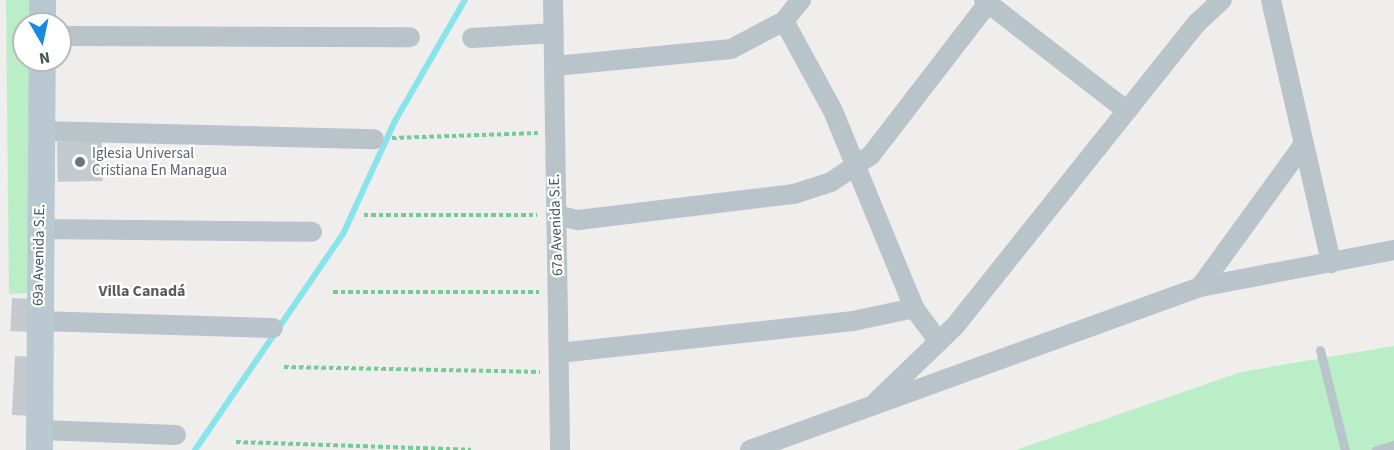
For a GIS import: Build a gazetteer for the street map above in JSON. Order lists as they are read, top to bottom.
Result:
{
  "streets": {
    "street": ["67a Avenida S.E.", "69a Avenida S.E."]
  },
  "districts": ["Villa Canadá"],
  "places": ["Iglesia Universal Cristiana En Managua"],
  "north": "bottom"
}
